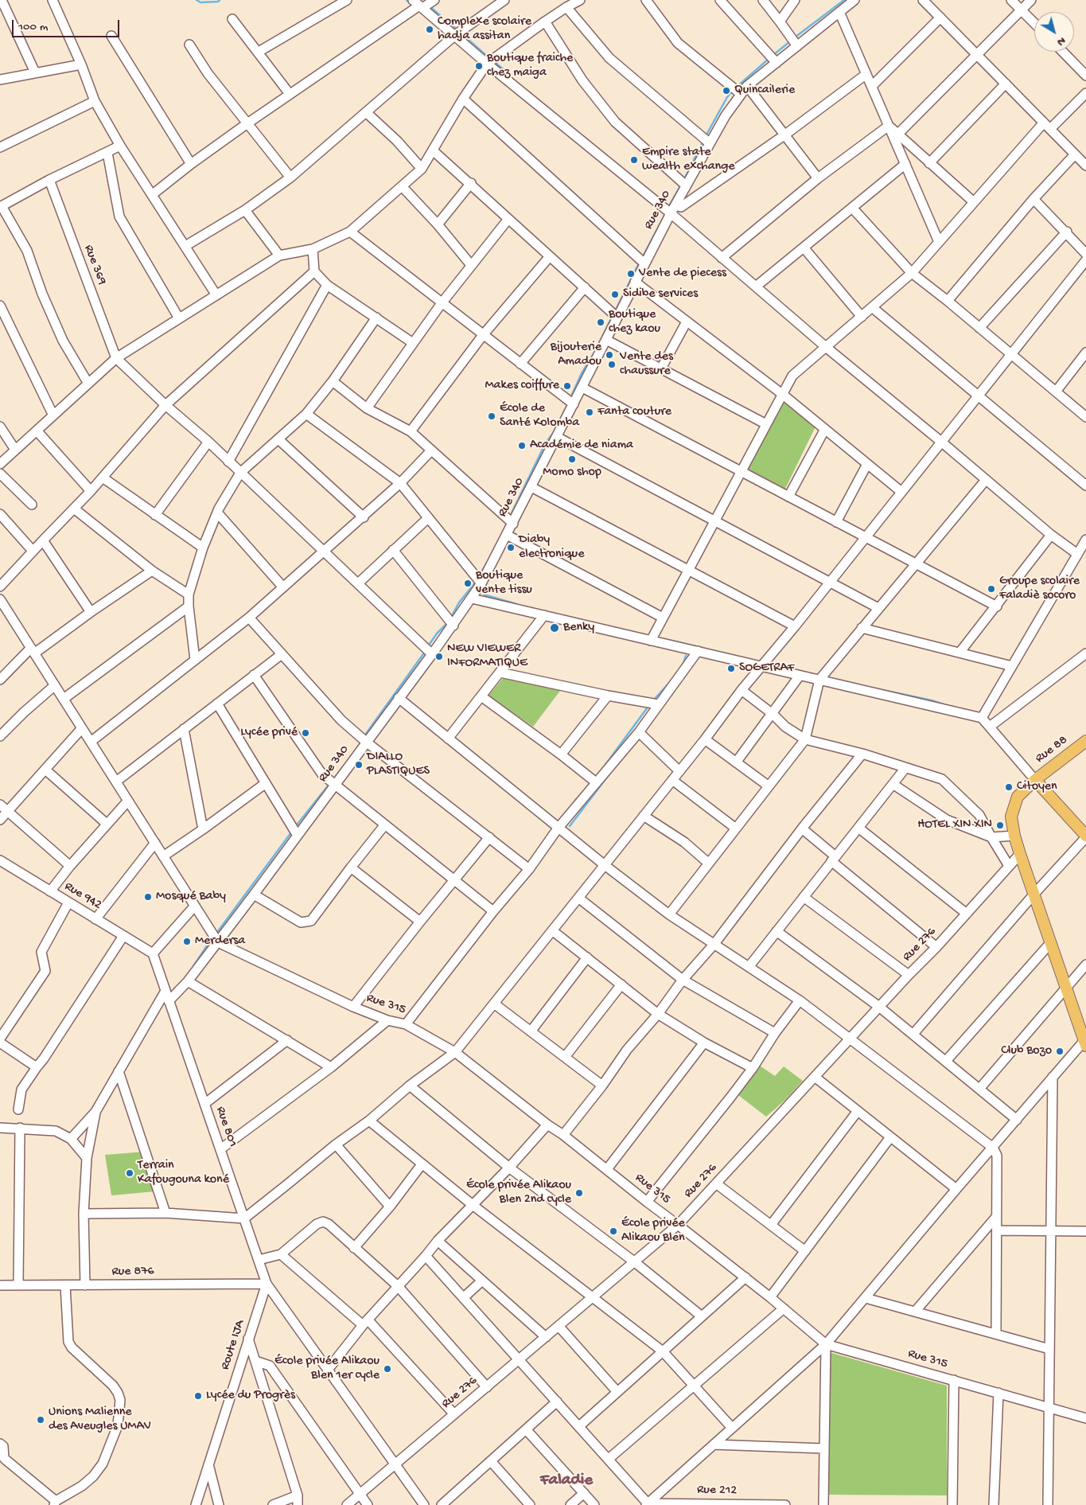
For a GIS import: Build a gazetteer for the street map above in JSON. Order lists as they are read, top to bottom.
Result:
{
  "streets": {
    "main road": ["Rue 88"],
    "street": [
      "Rue 340",
      "Rue 369",
      "Rue 942",
      "Rue 276",
      "Rue 315",
      "Rue 801",
      "Rue 876",
      "Route IJA",
      "Rue 212"
    ]
  },
  "crossings": [
    ["Rue 340", "Rue 315"],
    ["Rue 340", "Rue 801"],
    ["Rue 88", "Rue 276"],
    ["Rue 942", "Rue 801"],
    ["Rue 276", "Rue 315"],
    ["Rue 276", "Rue 801"],
    ["Rue 801", "Rue 876"],
    ["Rue 801", "Route IJA"],
    ["Rue 876", "Route IJA"]
  ],
  "districts": ["Faladie"],
  "places": [
    "Complexe scolaire hadja assitan",
    "Boutique fraiche chez maiga",
    "Quincailerie",
    "Empire state wealth exchange",
    "Vente de piecess",
    "Sidibe services",
    "Boutique chez kaou",
    "Bijouterie Amadou",
    "Vente des chaussure",
    "Makes coiffure",
    "Fanta couture",
    "École de Santé Kolomba",
    "Académie de niama",
    "Momo shop",
    "Diaby electronique",
    "Boutique vente tissu",
    "Groupe scolaire Faladiè socoro",
    "Benky",
    "NEW VIEWER INFORMATIQUE",
    "SOGETRAF",
    "Lycée privé",
    "DIALLO PLASTIQUES",
    "Citoyen",
    "HOTEL XIN XIN",
    "Mosqué Baby",
    "Merdersa",
    "Club Bozo",
    "Terrain Kafougouna koné",
    "École privée Alikaou Blen 2nd cycle",
    "École privée Alikaou Blen",
    "École privée Alikaou Blen 1er cycle",
    "Lycée du Progrès",
    "Unions Malienne des Aveugles UMAV"
  ],
  "scale_bar": "100 m",
  "north": "bottom right"
}
